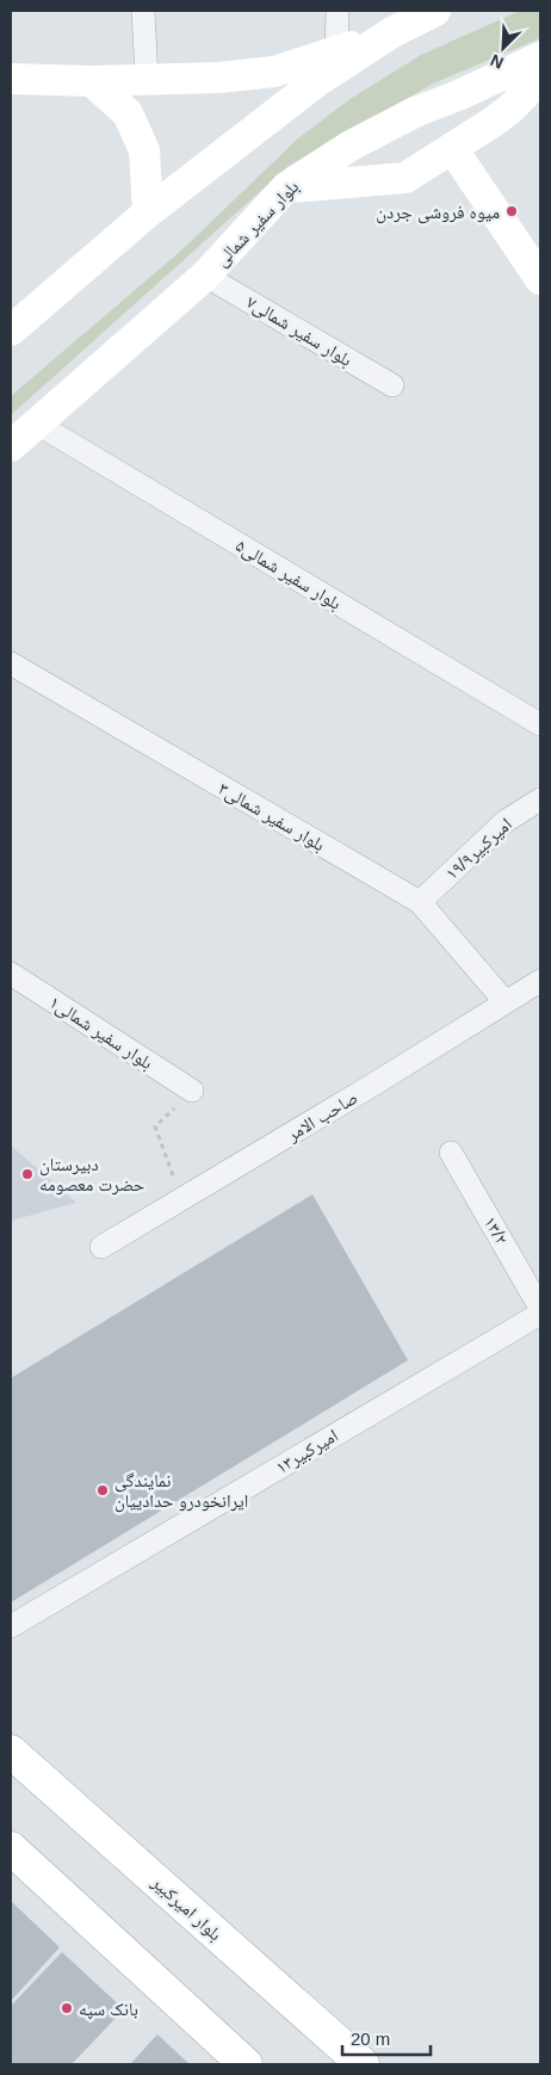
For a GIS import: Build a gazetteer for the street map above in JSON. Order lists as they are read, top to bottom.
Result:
{
  "streets": {
    "main road": ["بلوار سفیر شمالی", "بلوار امیرکبیر"],
    "street": [
      "بلوار سفیر شمالی۷",
      "بلوار سفیر شمالی۵",
      "بلوار سفیر شمالی۳",
      "امیرکبیر۱۹/۹",
      "بلوار سفیر شمالی۱",
      "صاحب الامر",
      "۱۳/۲",
      "امیرکبیر۱۳"
    ]
  },
  "crossings": [
    ["بلوار سفیر شمالی", "بلوار سفیر شمالی۷"],
    ["بلوار سفیر شمالی", "بلوار سفیر شمالی۵"],
    ["بلوار سفیر شمالی۳", "امیرکبیر۱۹/۹"],
    ["بلوار سفیر شمالی۳", "صاحب الامر"]
  ],
  "places": [
    "میوه فروشی جردن",
    "دبیرستان حضرت معصومه",
    "نمایندگی ایرانخودرو حدادییان",
    "بانک سپه"
  ],
  "scale_bar": "20 m",
  "north": "bottom left"
}
